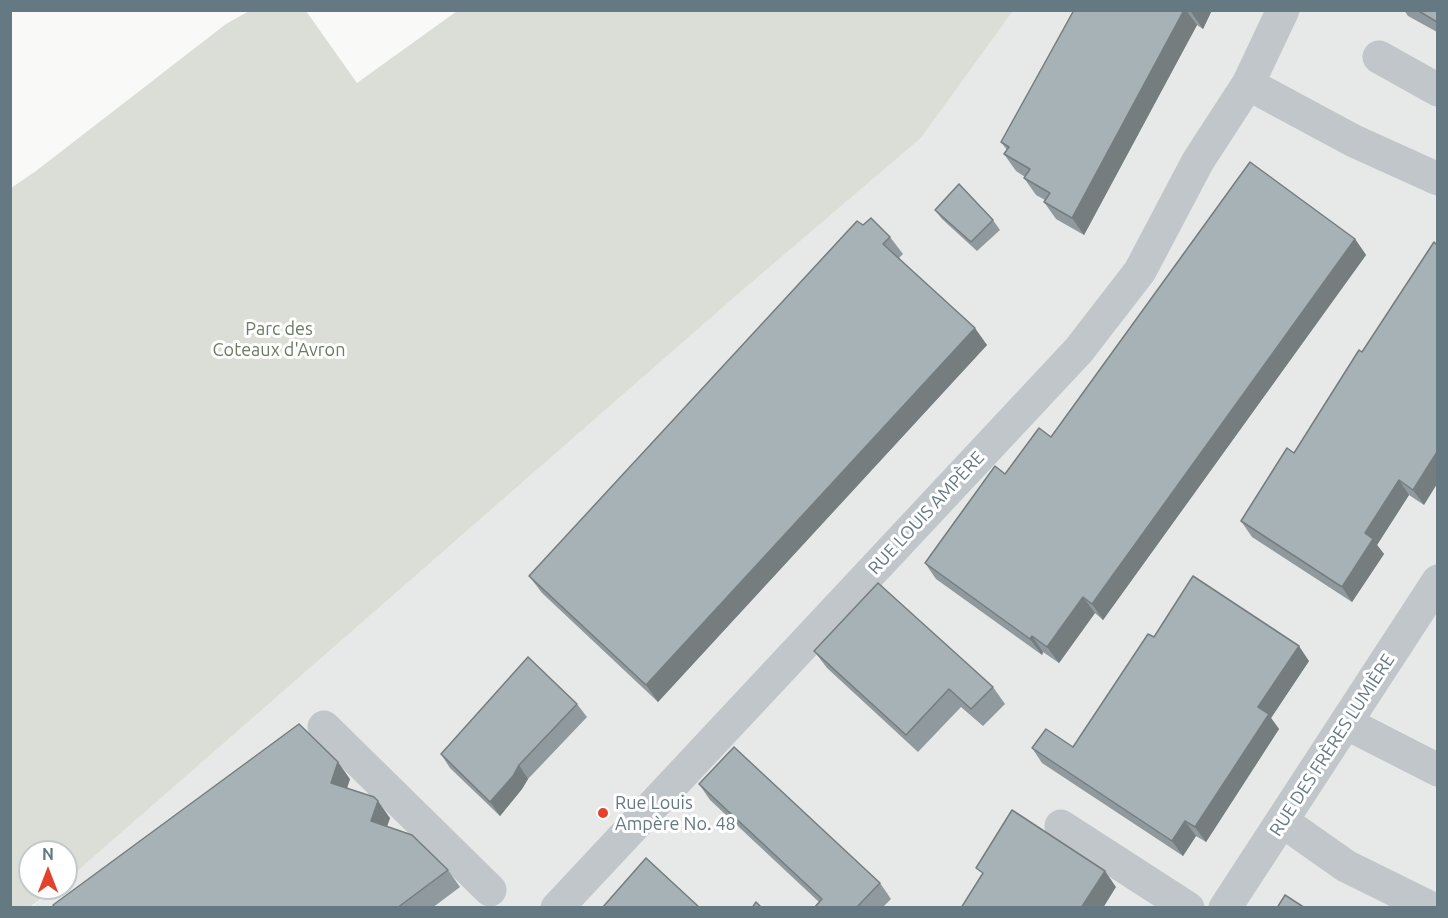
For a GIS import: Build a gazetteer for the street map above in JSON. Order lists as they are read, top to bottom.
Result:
{
  "streets": {
    "street": ["RUE LOUIS AMPÈRE", "RUE DES FRÈRES LUMIÈRE"]
  },
  "parks": ["Parc des Coteaux d'Avron"],
  "places": ["Rue Louis Ampère No. 48"],
  "north": "top"
}
